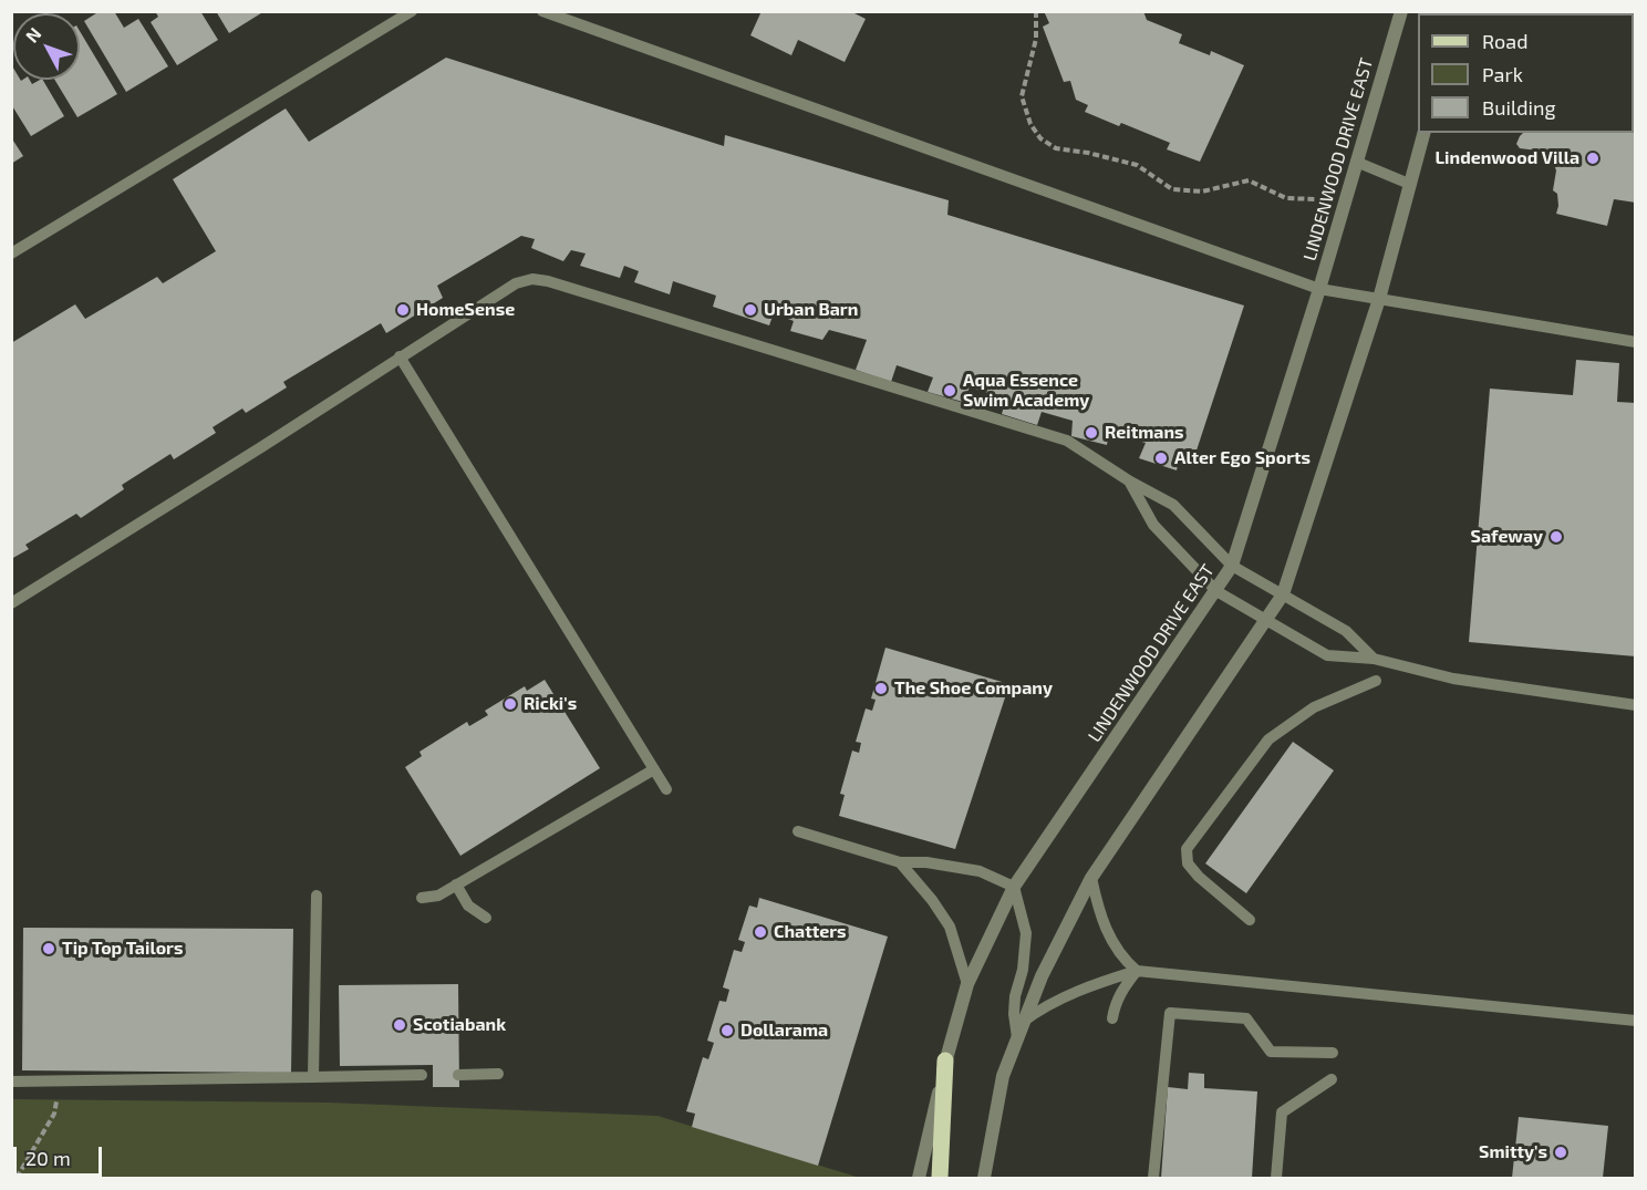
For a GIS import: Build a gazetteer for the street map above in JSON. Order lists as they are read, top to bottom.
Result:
{
  "streets": {
    "street": ["LINDENWOOD DRIVE EAST"]
  },
  "places": [
    "Lindenwood Villa",
    "HomeSense",
    "Urban Barn",
    "Aqua Essence Swim Academy",
    "Reitmans",
    "Alter Ego Sports",
    "Safeway",
    "The Shoe Company",
    "Ricki's",
    "Chatters",
    "Tip Top Tailors",
    "Scotiabank",
    "Dollarama",
    "Smitty's"
  ],
  "legend": ["Road", "Park", "Building"],
  "scale_bar": "20 m",
  "north": "top left"
}
